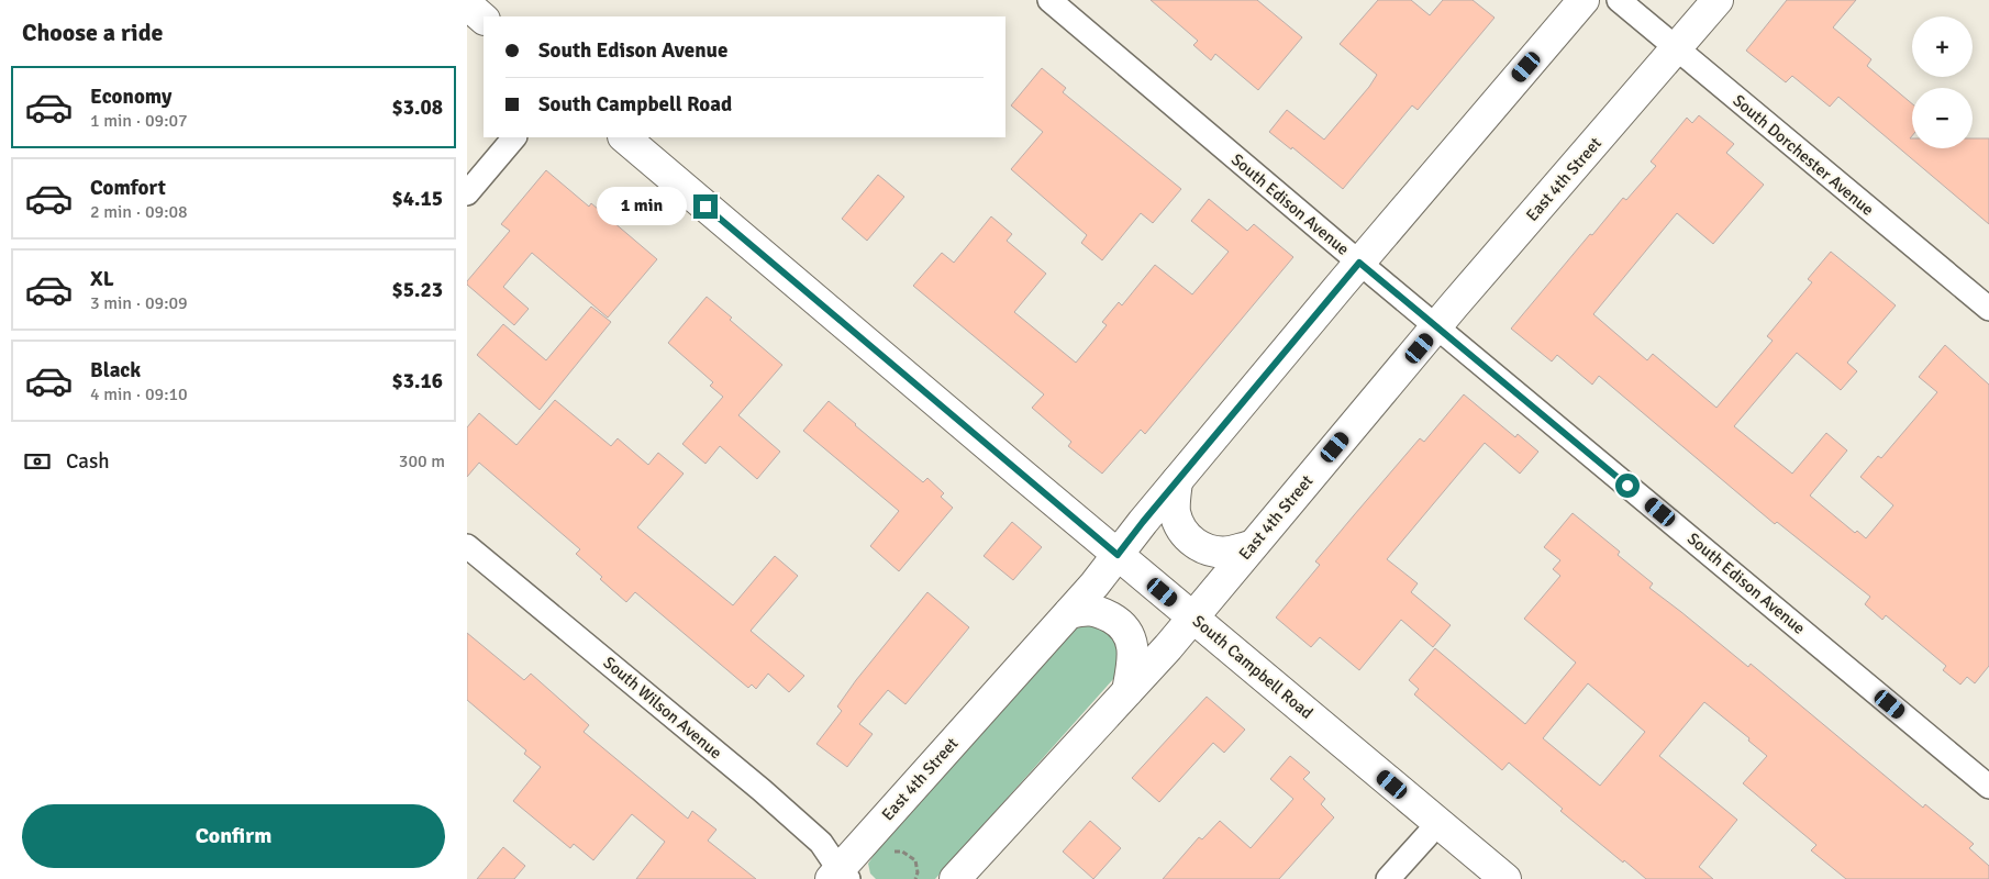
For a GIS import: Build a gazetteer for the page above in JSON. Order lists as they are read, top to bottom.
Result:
{
  "streets": {
    "street": [
      "South Dorchester Avenue",
      "East 4th Street",
      "South Edison Avenue",
      "South Campbell Road",
      "South Wilson Avenue"
    ]
  },
  "crossings": [
    ["South Dorchester Avenue", "East 4th Street"],
    ["East 4th Street", "South Edison Avenue"],
    ["East 4th Street", "South Campbell Road"],
    ["East 4th Street", "South Wilson Avenue"]
  ],
  "page": {
    "heading": "Choose a ride",
    "map_buttons": ["+", "−"],
    "banner": ["South Edison Avenue", "South Campbell Road"],
    "list": [
      {
        "name": "Economy",
        "note": "1 min · 09:07",
        "value": "$3.08"
      },
      {
        "name": "Comfort",
        "note": "2 min · 09:08",
        "value": "$4.15"
      },
      {
        "name": "XL",
        "note": "3 min · 09:09",
        "value": "$5.23"
      },
      {
        "name": "Black",
        "note": "4 min · 09:10",
        "value": "$3.16"
      }
    ],
    "bubble": "1 min",
    "pay": ["Cash", "300 m"],
    "buttons": "Confirm"
  }
}
